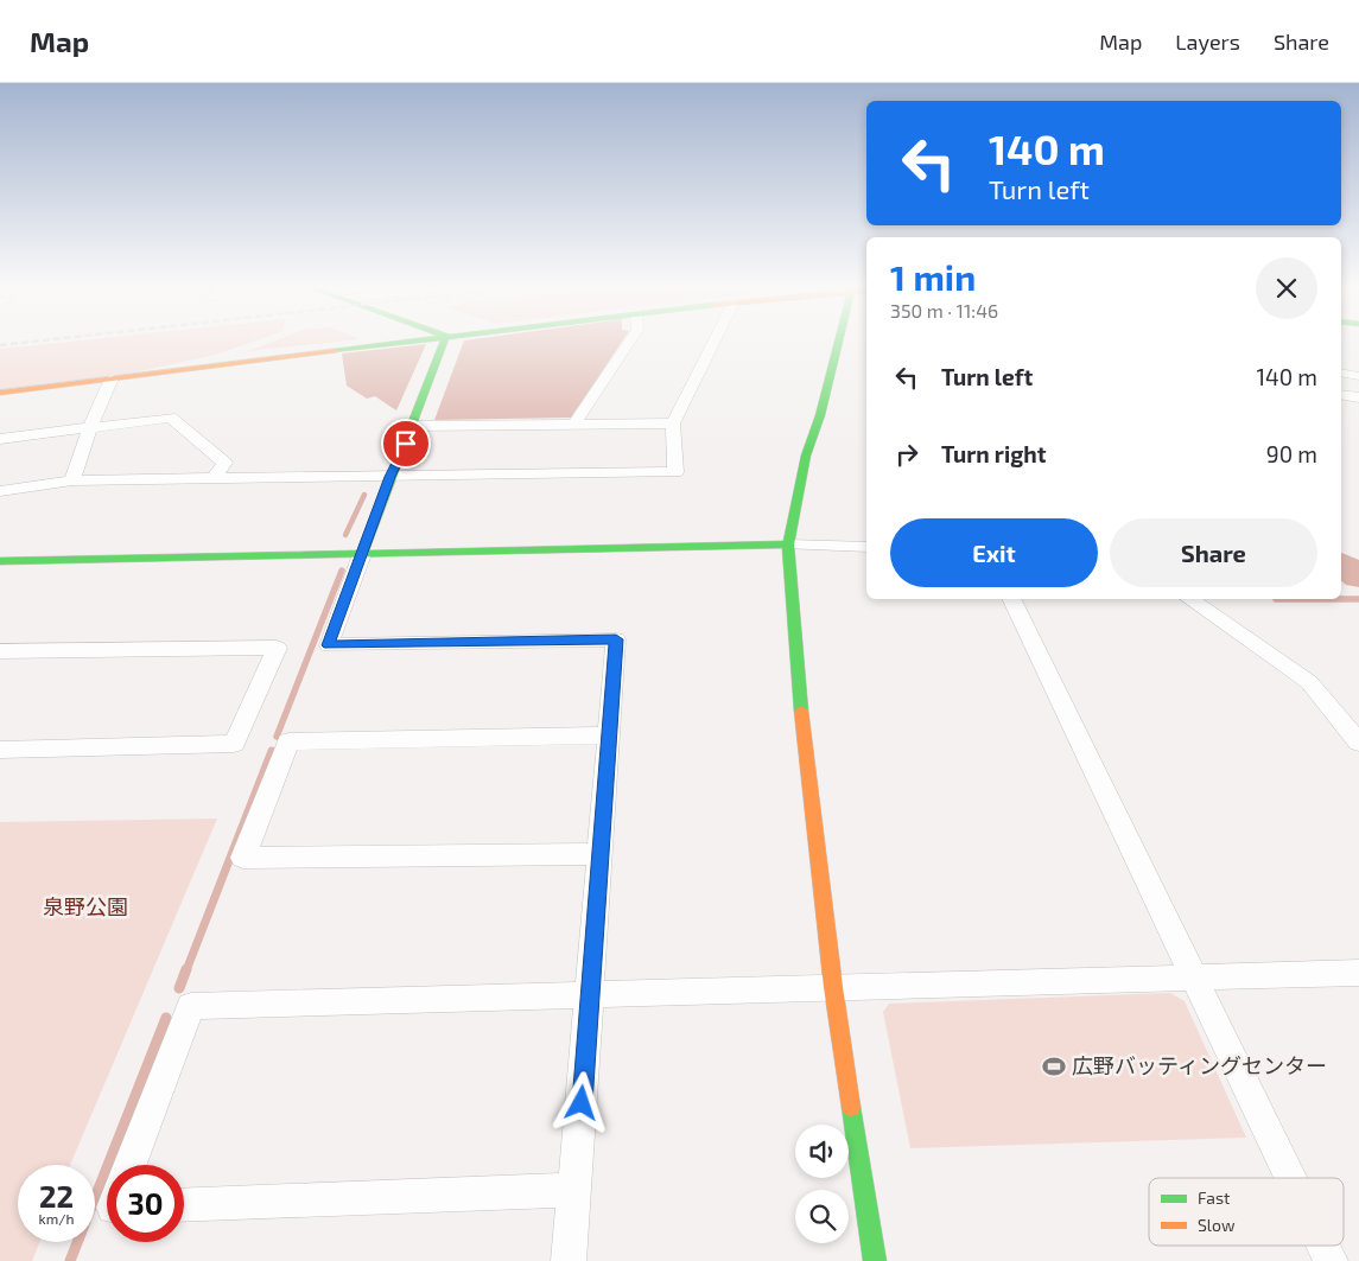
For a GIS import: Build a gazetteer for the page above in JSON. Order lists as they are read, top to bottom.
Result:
{
  "parks": ["泉野公園"],
  "places": {
    "sports": ["広野バッティングセンター"]
  },
  "legend": ["Fast", "Slow"],
  "page": {
    "header": "Map",
    "nav": ["Map", "Layers", "Share"],
    "turn": ["140 m", "Turn left"],
    "heading": ["1 min", "350 m · 11:46"],
    "list": [
      {
        "name": "Turn left",
        "value": "140 m"
      },
      {
        "name": "Turn right",
        "value": "90 m"
      }
    ],
    "buttons": ["Exit", "Share"],
    "speed": "22 km/h",
    "limit": "30"
  }
}
